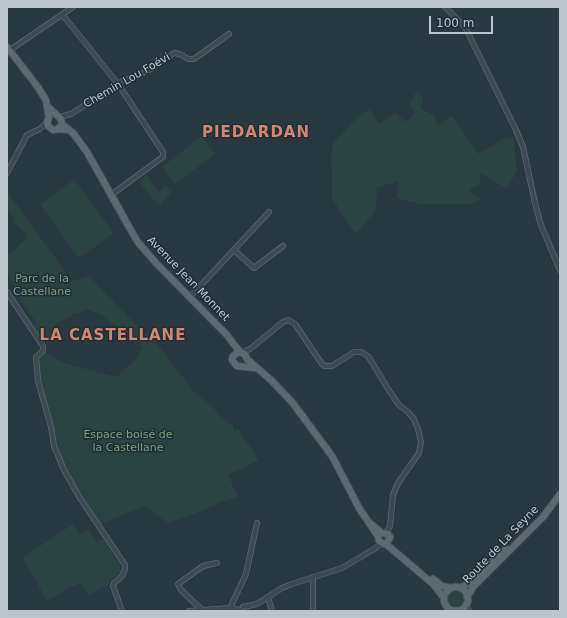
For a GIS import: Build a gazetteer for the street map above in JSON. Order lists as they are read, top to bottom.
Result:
{
  "streets": {
    "main road": ["Avenue Jean Monnet", "Route de La Seyne"],
    "street": ["Chemin Lou Foévi"]
  },
  "crossings": [
    ["Chemin Lou Foévi", "Avenue Jean Monnet"]
  ],
  "districts": ["PIEDARDAN", "LA CASTELLANE"],
  "parks": ["Parc de la Castellane", "Espace boisé de la Castellane"],
  "scale_bar": "100 m"
}
